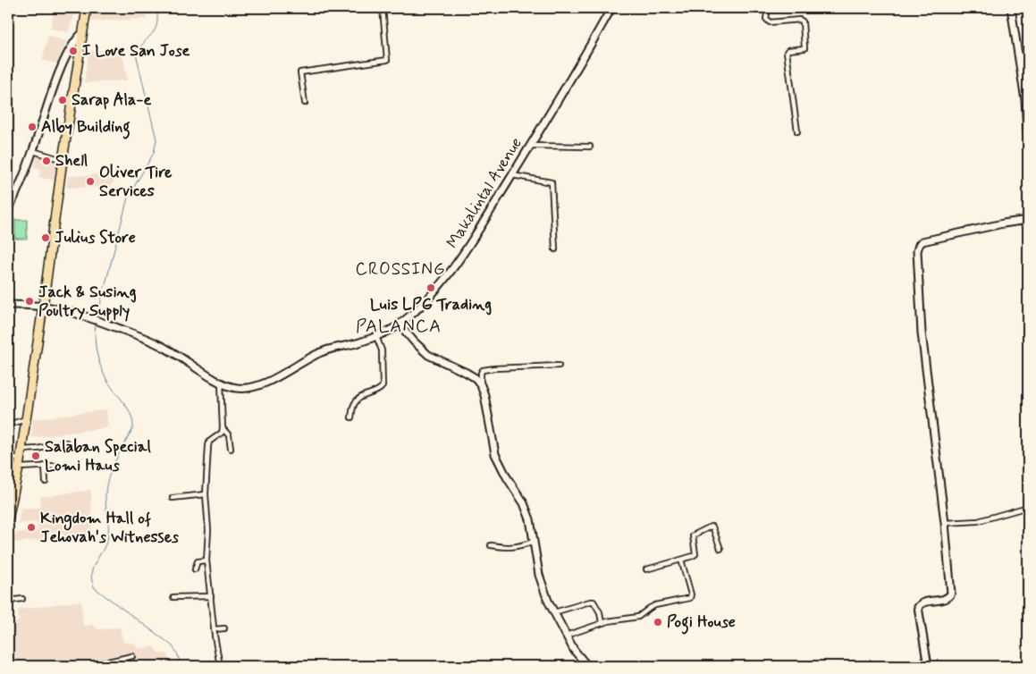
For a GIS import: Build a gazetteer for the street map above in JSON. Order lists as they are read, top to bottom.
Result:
{
  "streets": {
    "street": ["Makalintal Avenue"]
  },
  "districts": ["CROSSING", "PALANCA"],
  "places": [
    "I Love San Jose",
    "Sarap Ala-e",
    "Alby Building",
    "Shell",
    "Oliver Tire Services",
    "Julius Store",
    "Luis LPG Trading",
    "Jack & Susing Poultry Supply",
    "Salaban Special Lomi Haus",
    "Kingdom Hall of Jehovah's Witnesses",
    "Pogi House"
  ]
}
